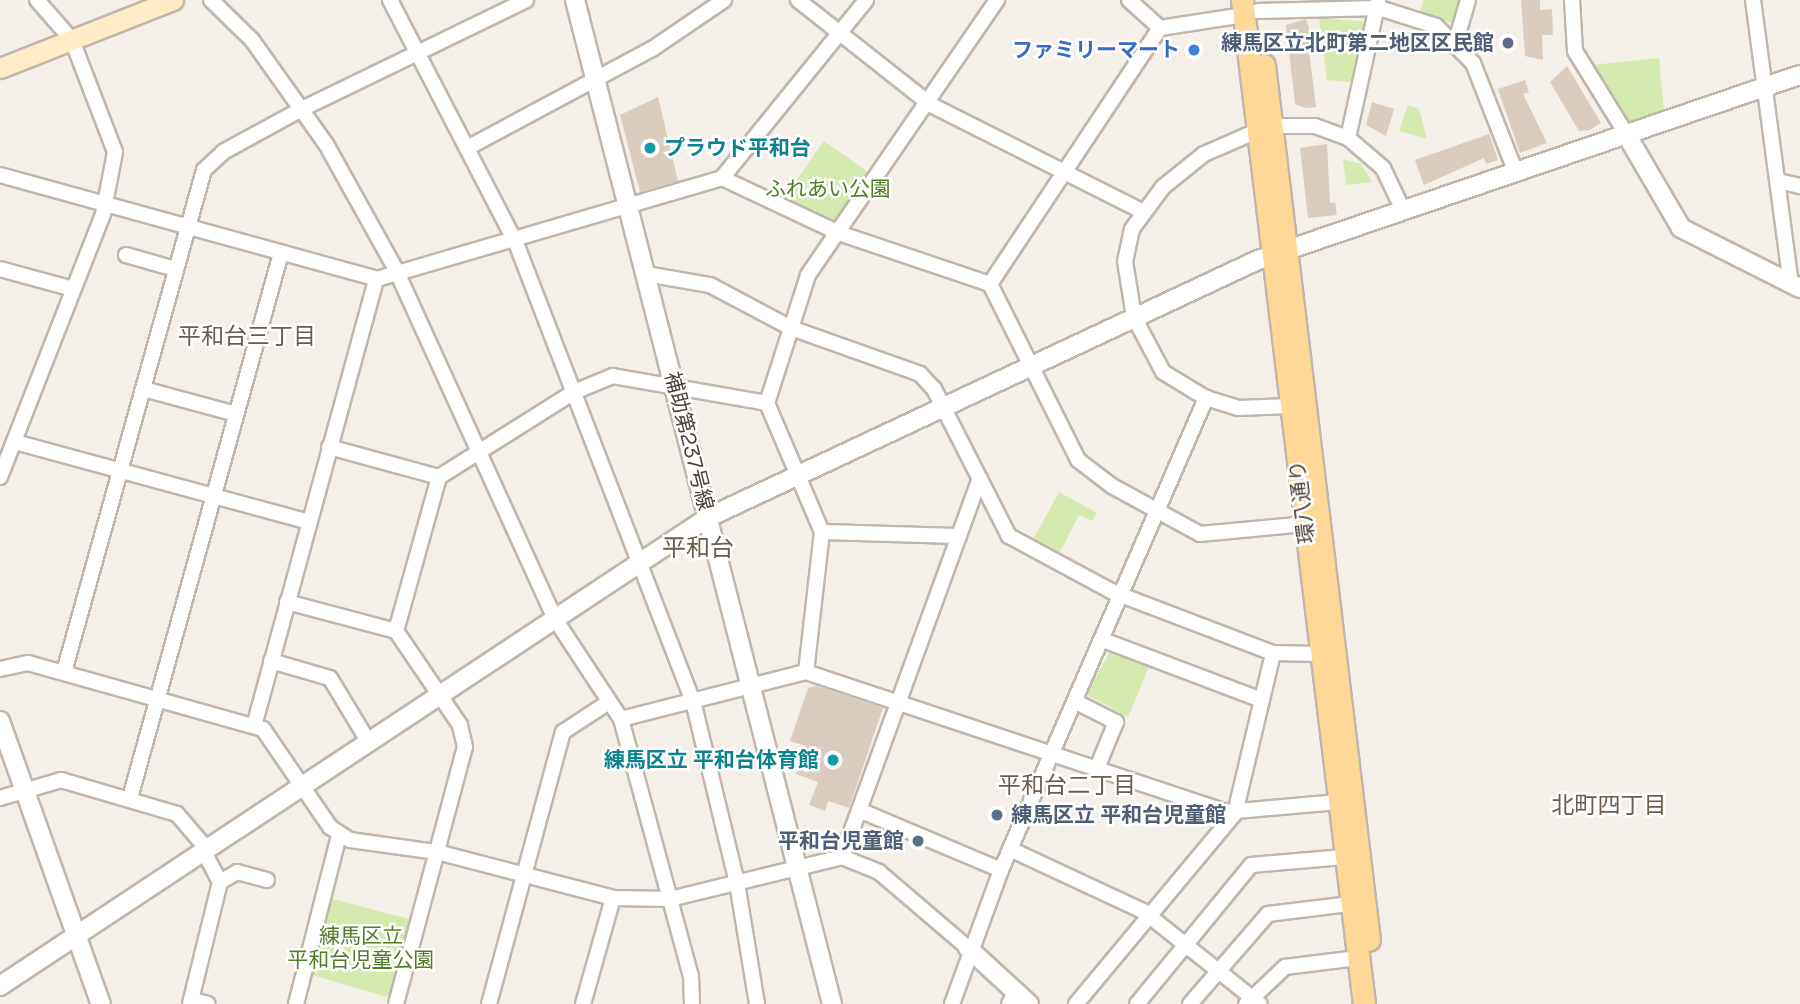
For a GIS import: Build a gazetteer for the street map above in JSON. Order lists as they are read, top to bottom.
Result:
{
  "streets": {
    "main road": ["環八通り"],
    "street": ["補助第237号線"]
  },
  "districts": [
    "平和台三丁目",
    "平和台",
    "平和台二丁目",
    "北町四丁目"
  ],
  "parks": ["ふれあい公園", "練馬区立 平和台児童公園"],
  "places": [
    "練馬区立北町第二地区区民館",
    "ファミリーマート",
    "プラウド平和台",
    "練馬区立 平和台体育館",
    "練馬区立 平和台児童館",
    "平和台児童館"
  ]
}
